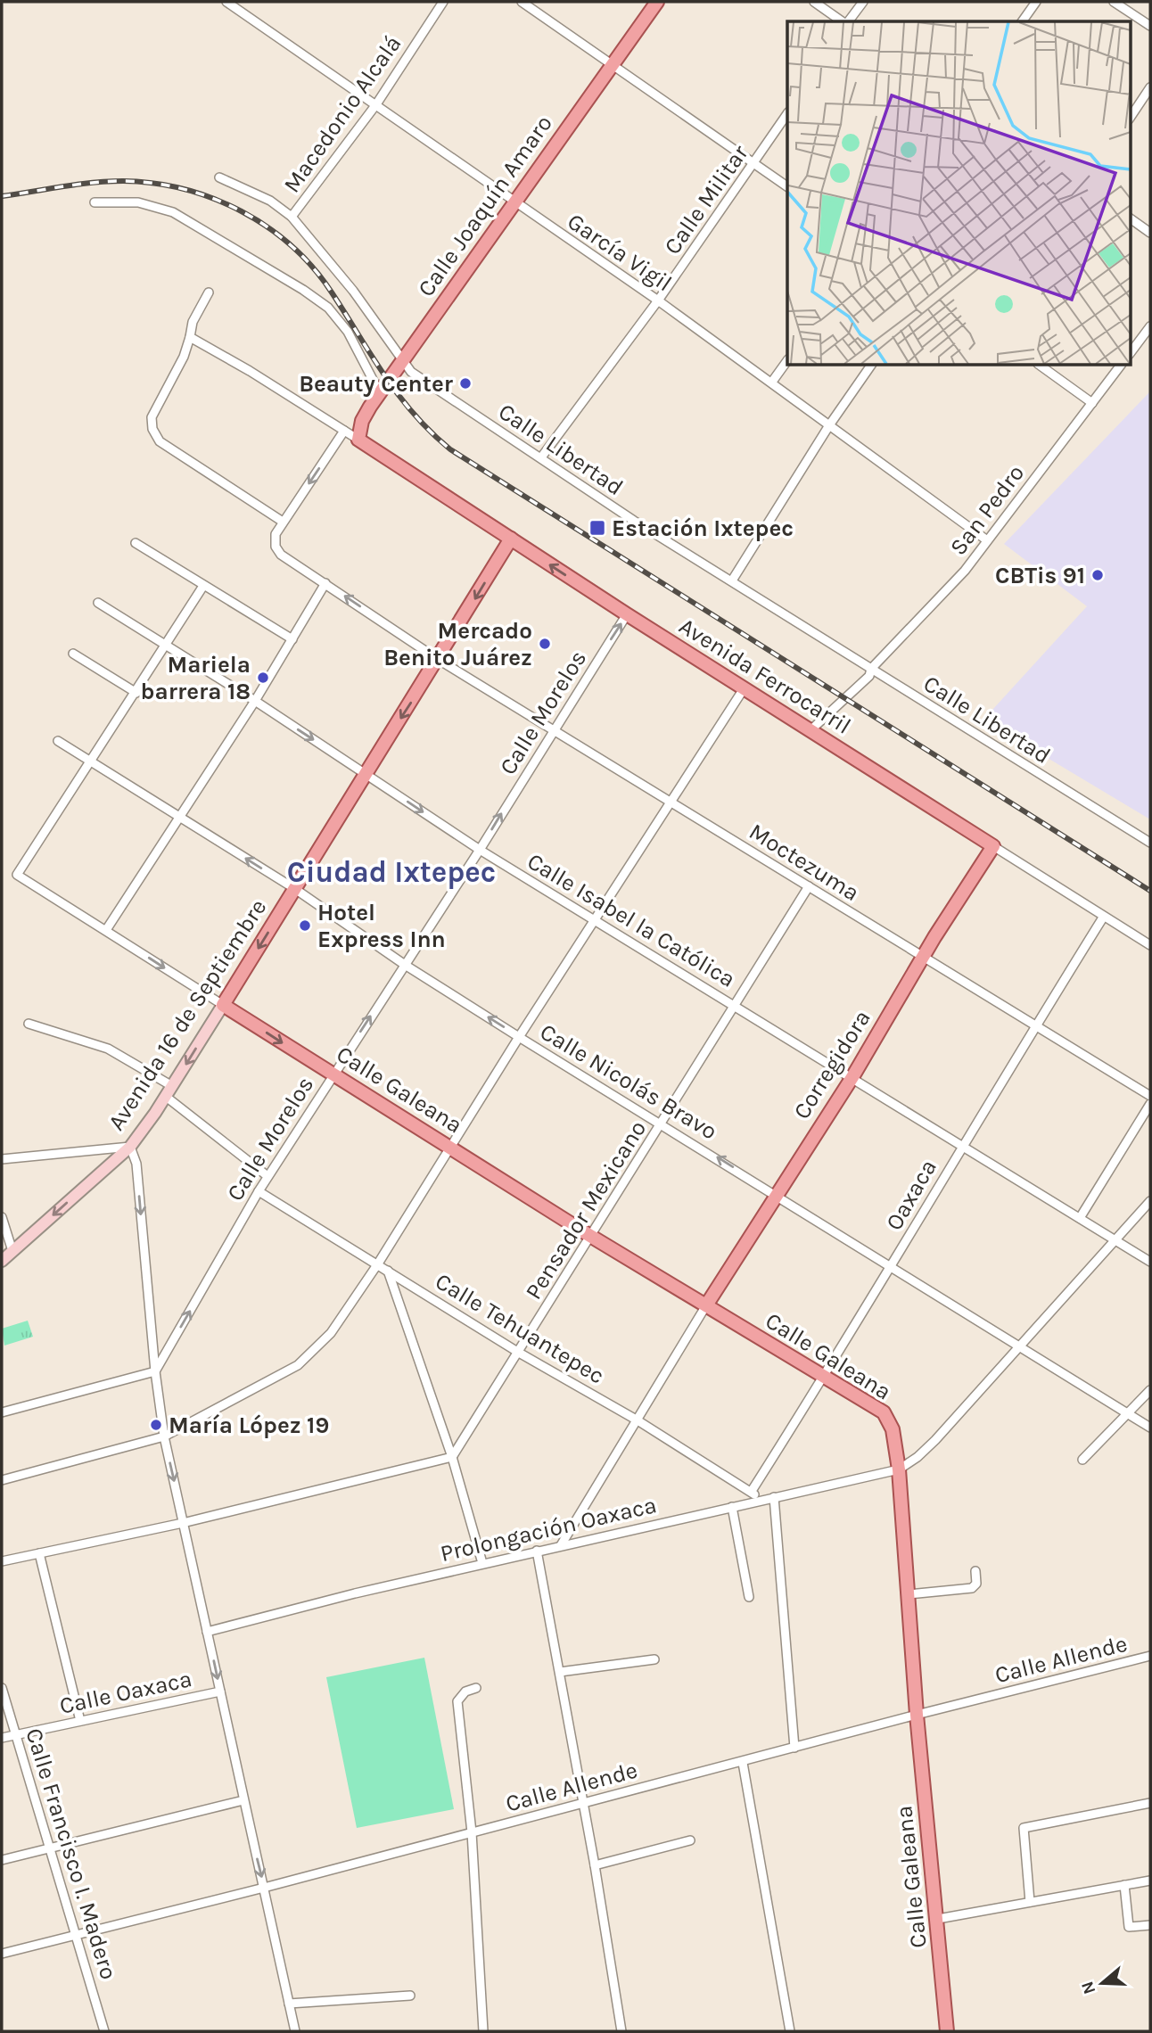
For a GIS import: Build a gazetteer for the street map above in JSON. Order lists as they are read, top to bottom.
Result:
{
  "streets": {
    "main road": [
      "Calle Joaquín Amaro",
      "Avenida Ferrocarril",
      "Avenida 16 de Septiembre",
      "Corregidora",
      "Calle Galeana"
    ],
    "street": [
      "Macedonio Alcalá",
      "Calle Militar",
      "García Vigil",
      "Calle Libertad",
      "San Pedro",
      "Calle Morelos",
      "Moctezuma",
      "Calle Isabel la Católica",
      "Calle Nicolás Bravo",
      "Oaxaca",
      "Pensador Mexicano",
      "Calle Tehuantepec",
      "Prolongación Oaxaca",
      "Calle Allende",
      "Calle Oaxaca",
      "Calle Francisco I. Madero"
    ]
  },
  "crossings": [
    ["Macedonio Alcalá", "García Vigil"],
    ["Macedonio Alcalá", "Calle Libertad"],
    ["Calle Militar", "García Vigil"],
    ["Calle Militar", "Calle Libertad"],
    ["Calle Joaquín Amaro", "García Vigil"],
    ["Calle Joaquín Amaro", "Calle Libertad"],
    ["Calle Joaquín Amaro", "Avenida Ferrocarril"],
    ["García Vigil", "San Pedro"],
    ["Calle Libertad", "San Pedro"],
    ["San Pedro", "Avenida Ferrocarril"],
    ["Avenida Ferrocarril", "Calle Morelos"],
    ["Avenida Ferrocarril", "Avenida 16 de Septiembre"],
    ["Avenida Ferrocarril", "Corregidora"],
    ["Avenida Ferrocarril", "Oaxaca"],
    ["Calle Morelos", "Moctezuma"],
    ["Calle Morelos", "Calle Isabel la Católica"],
    ["Calle Morelos", "Calle Nicolás Bravo"],
    ["Calle Morelos", "Calle Galeana"],
    ["Calle Morelos", "Calle Tehuantepec"],
    ["Moctezuma", "Avenida 16 de Septiembre"],
    ["Moctezuma", "Corregidora"],
    ["Moctezuma", "Oaxaca"],
    ["Moctezuma", "Pensador Mexicano"],
    ["Calle Isabel la Católica", "Avenida 16 de Septiembre"],
    ["Calle Isabel la Católica", "Corregidora"],
    ["Calle Isabel la Católica", "Oaxaca"],
    ["Calle Isabel la Católica", "Pensador Mexicano"],
    ["Avenida 16 de Septiembre", "Calle Nicolás Bravo"],
    ["Avenida 16 de Septiembre", "Calle Galeana"],
    ["Corregidora", "Calle Nicolás Bravo"],
    ["Corregidora", "Calle Galeana"],
    ["Calle Nicolás Bravo", "Oaxaca"],
    ["Calle Nicolás Bravo", "Pensador Mexicano"],
    ["Calle Galeana", "Oaxaca"],
    ["Calle Galeana", "Pensador Mexicano"],
    ["Calle Galeana", "Prolongación Oaxaca"],
    ["Calle Galeana", "Calle Allende"],
    ["Oaxaca", "Calle Tehuantepec"],
    ["Pensador Mexicano", "Calle Tehuantepec"],
    ["Calle Tehuantepec", "Prolongación Oaxaca"],
    ["Calle Allende", "Calle Francisco I. Madero"],
    ["Calle Oaxaca", "Calle Francisco I. Madero"]
  ],
  "one_way": ["Calle Morelos", "Avenida 16 de Septiembre"],
  "districts": ["Ciudad Ixtepec"],
  "places": {
    "other": [
      "Beauty Center",
      "CBTis 91",
      "Mercado Benito Juárez",
      "Mariela barrera 18",
      "Hotel Express Inn",
      "María López 19"
    ],
    "transit": ["Estación Ixtepec"]
  },
  "north": "left"
}
